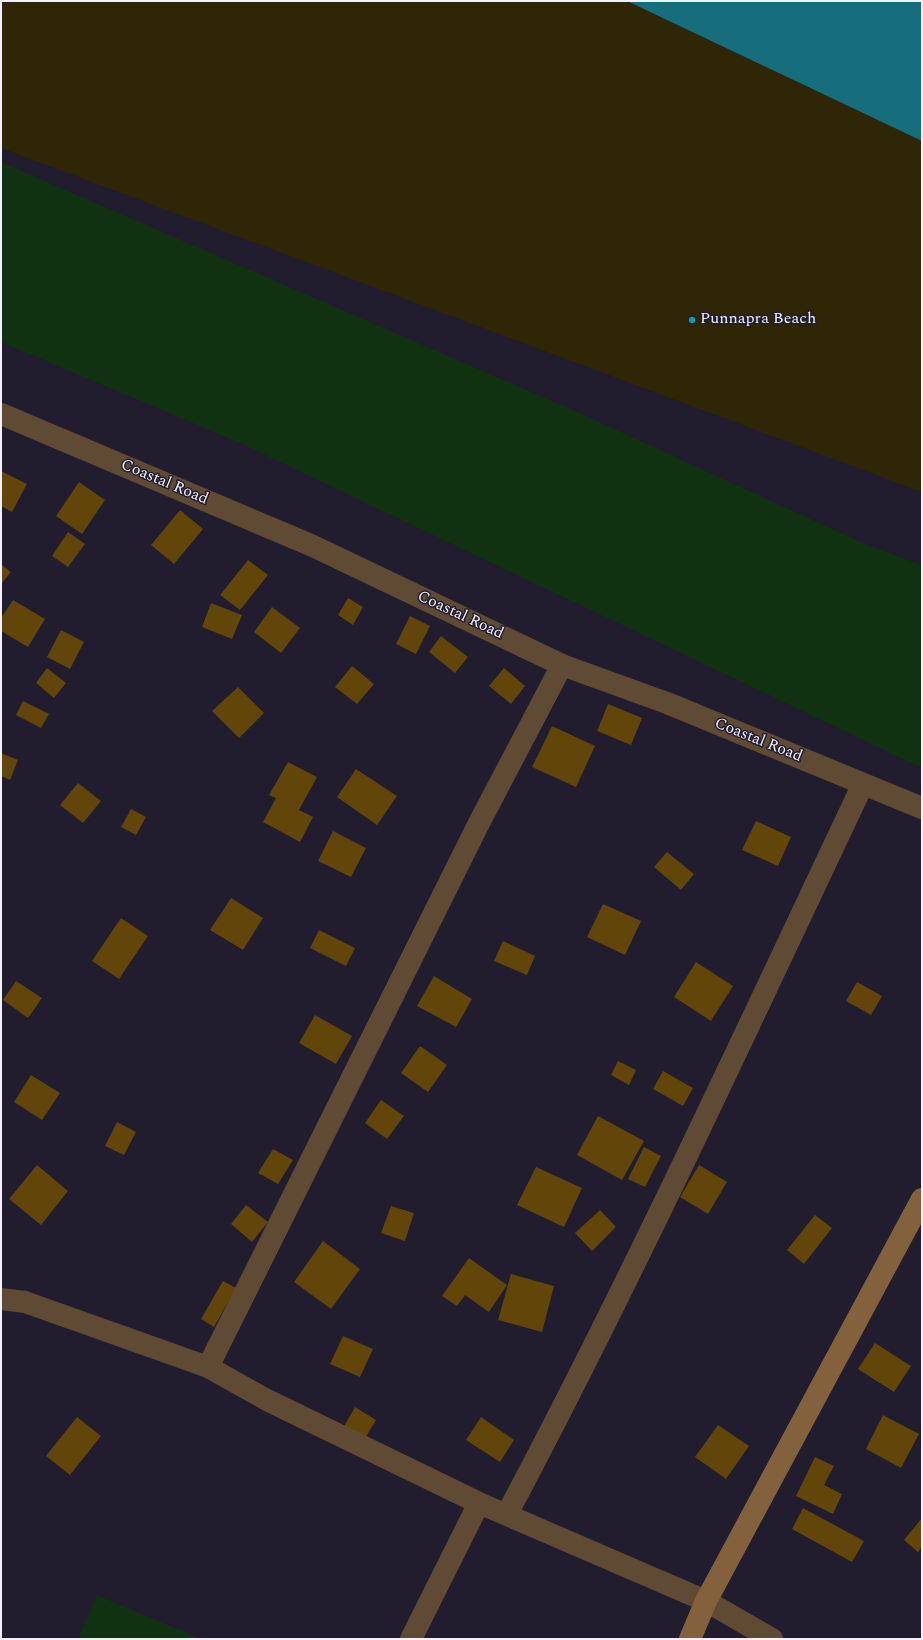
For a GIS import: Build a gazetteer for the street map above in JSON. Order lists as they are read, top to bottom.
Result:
{
  "streets": {
    "street": ["Coastal Road"]
  },
  "places": ["Punnapra Beach"]
}
